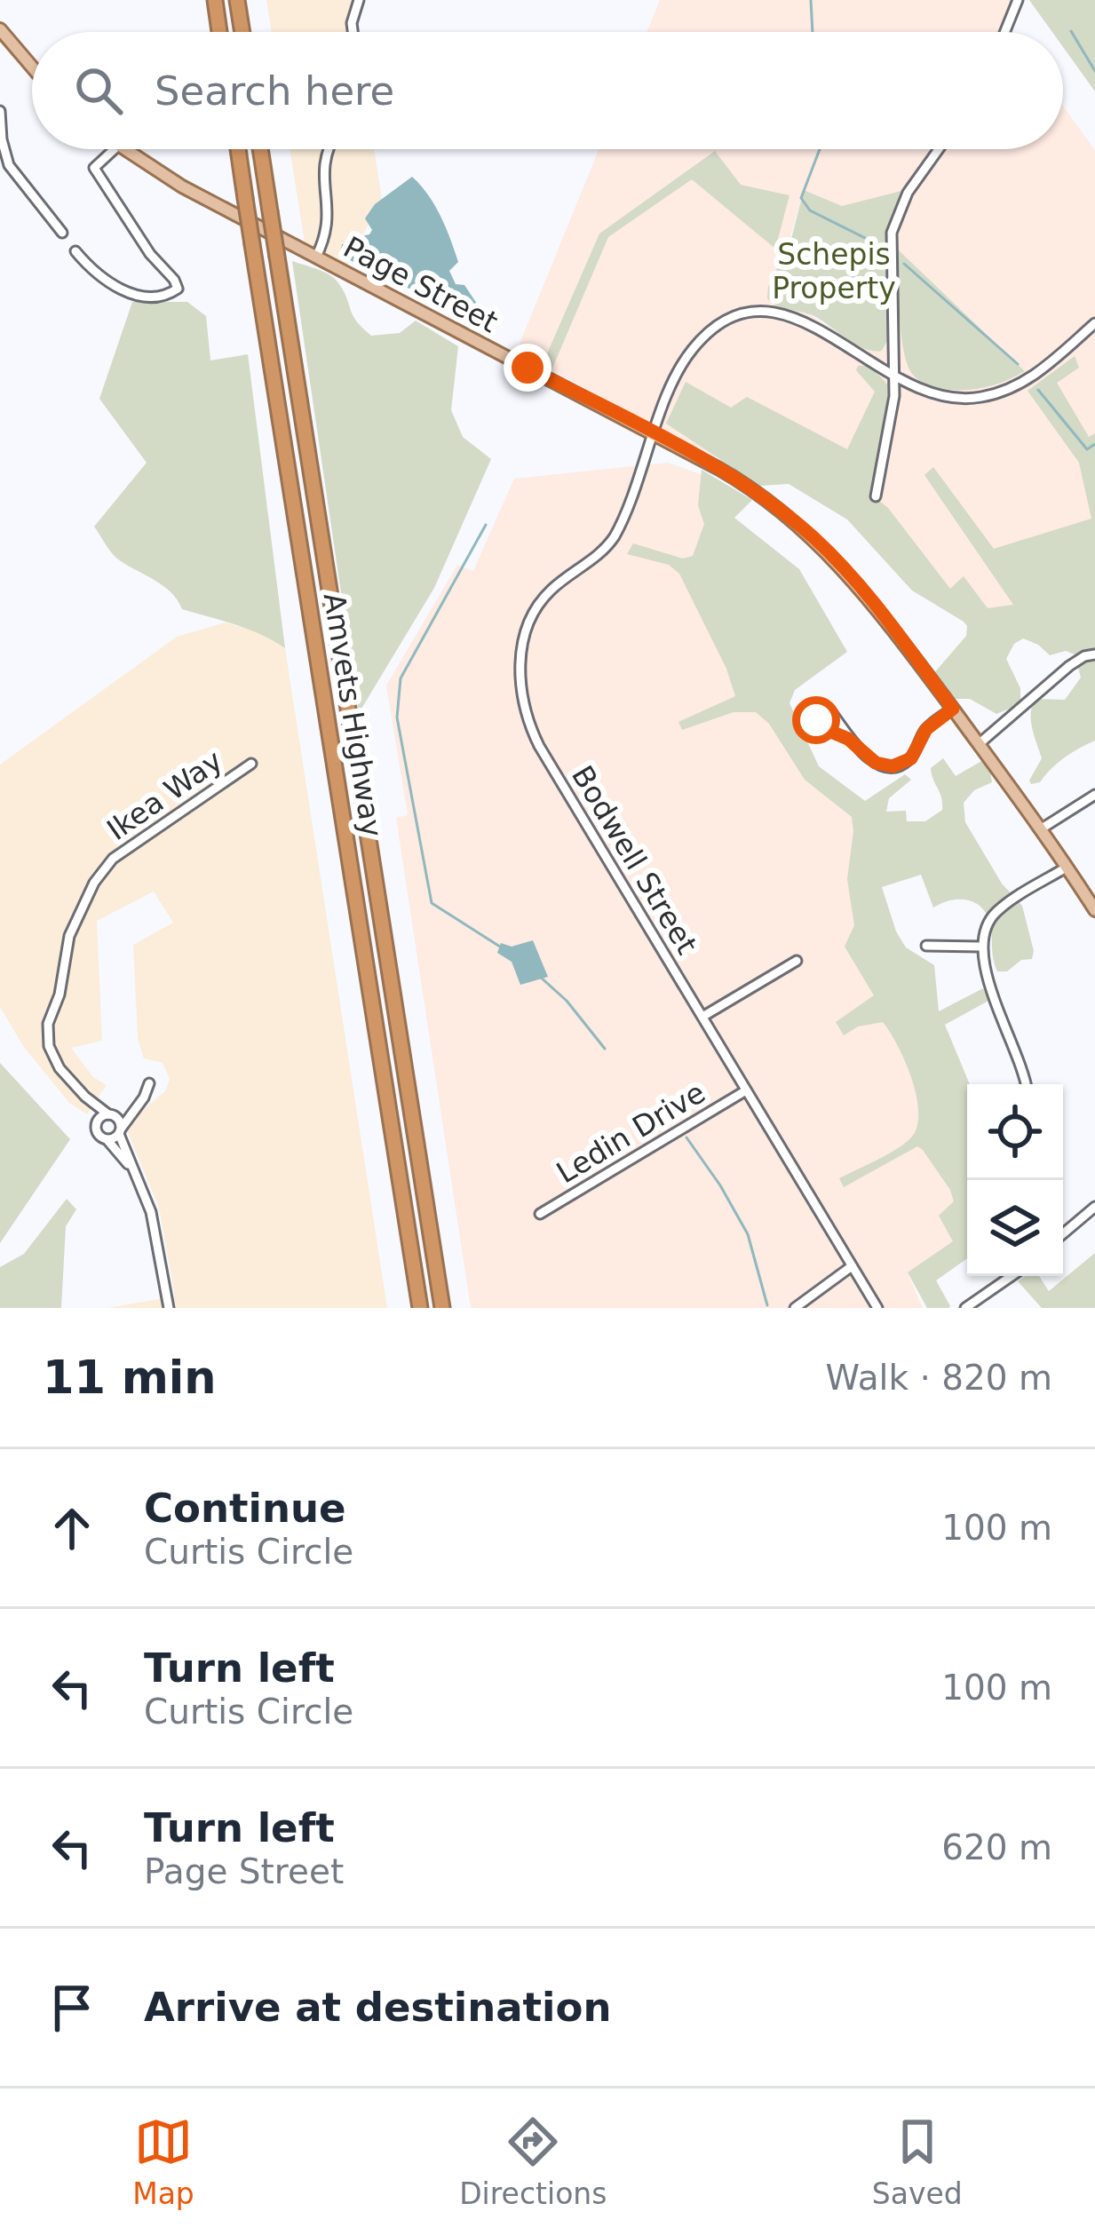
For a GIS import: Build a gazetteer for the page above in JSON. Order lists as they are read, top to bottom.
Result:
{
  "streets": {
    "highway": ["Amvets Highway"],
    "main road": ["Page Street"],
    "street": ["Ikea Way", "Bodwell Street", "Ledin Drive"]
  },
  "crossings": [
    ["Page Street", "Bodwell Street"],
    ["Bodwell Street", "Ledin Drive"]
  ],
  "parks": ["Schepis Property"],
  "page": {
    "search": "Search here",
    "heading": ["11 min", "Walk · 820 m"],
    "list": [
      ["Continue", "Curtis Circle", "100 m"],
      ["Turn left", "Curtis Circle", "100 m"],
      ["Turn left", "Page Street", "620 m"],
      "Arrive at destination"
    ],
    "nav": ["Map", "Directions", "Saved"]
  }
}
